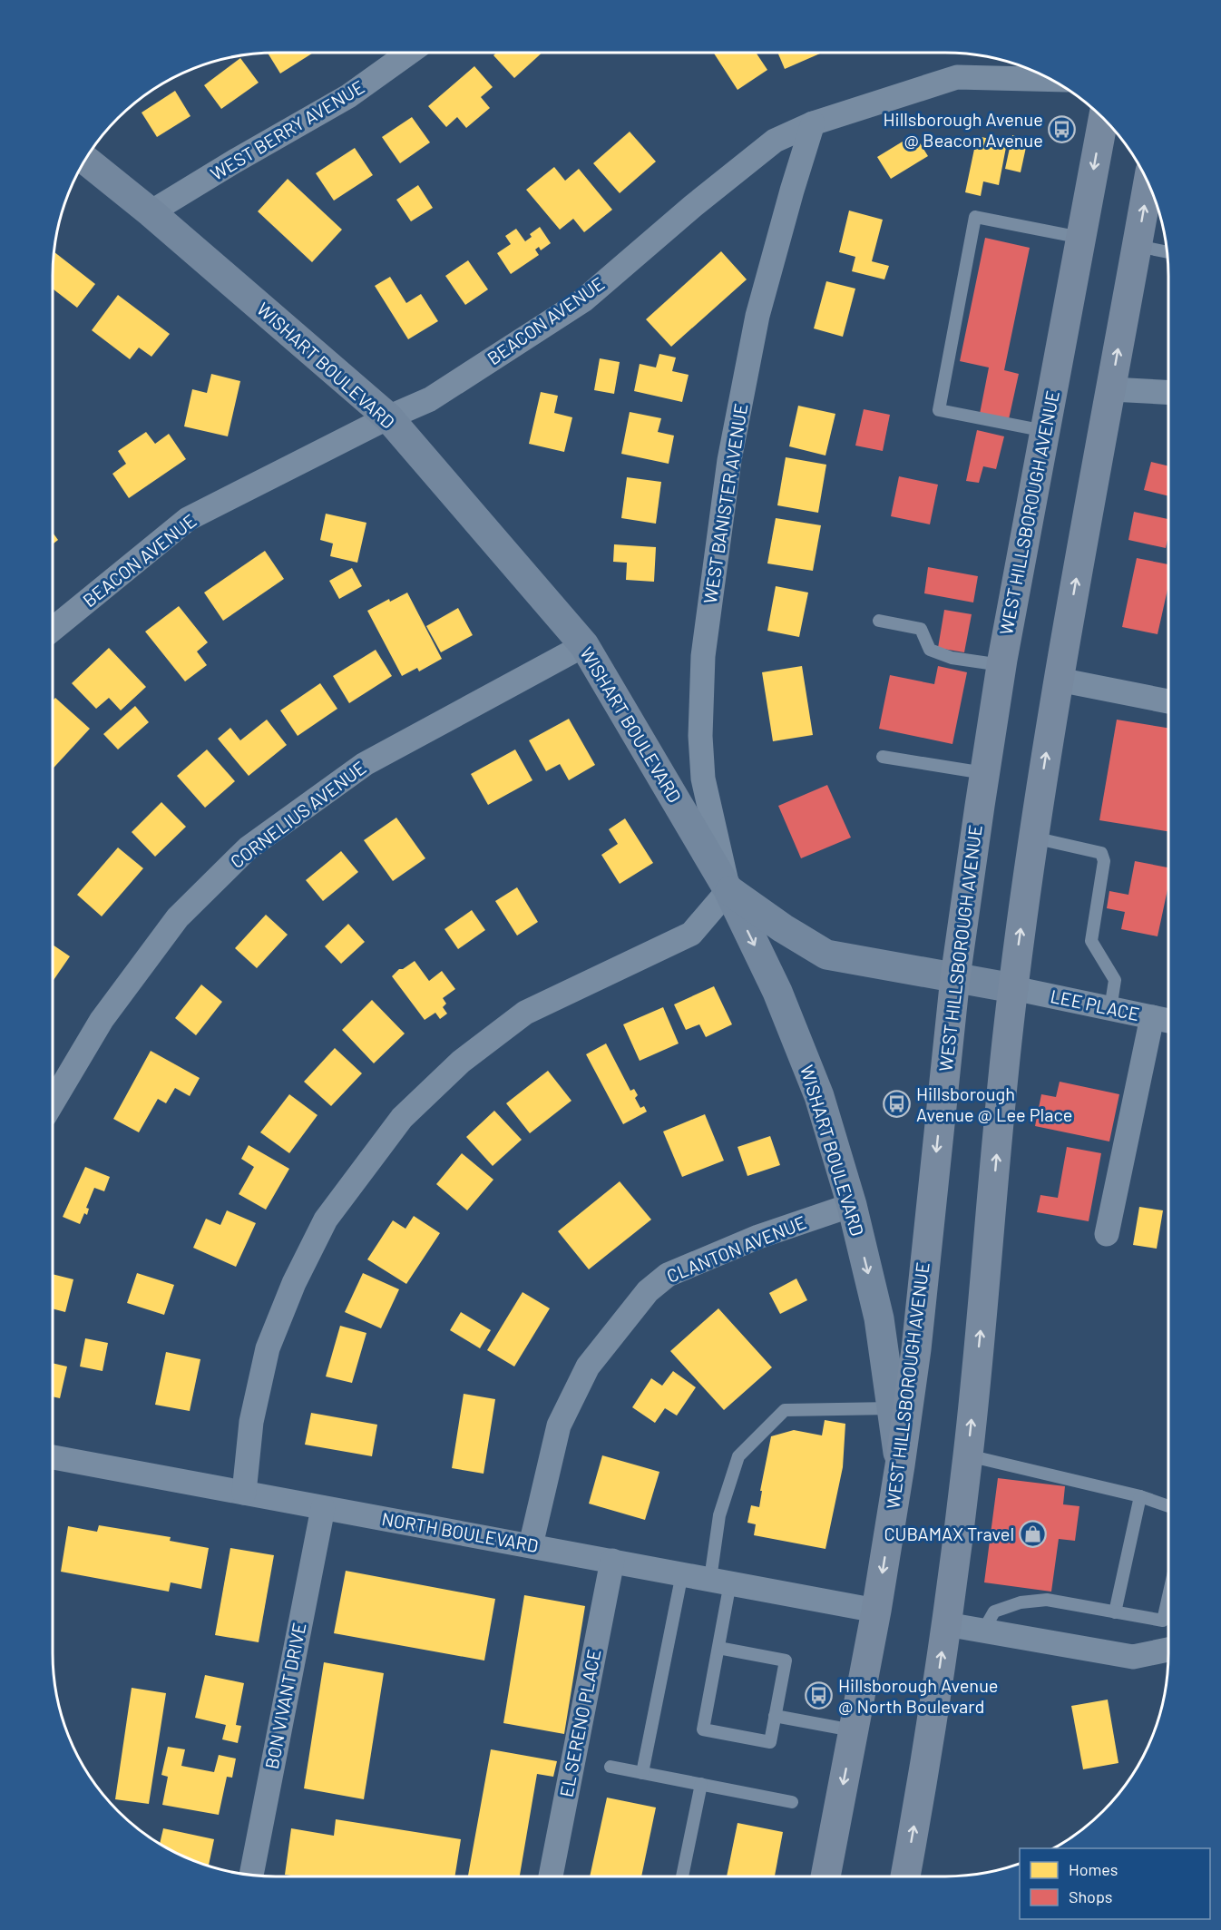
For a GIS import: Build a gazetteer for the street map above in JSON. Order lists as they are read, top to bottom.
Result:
{
  "streets": {
    "main road": ["WEST HILLSBOROUGH AVENUE"],
    "street": [
      "WEST BERRY AVENUE",
      "BEACON AVENUE",
      "WISHART BOULEVARD",
      "WEST BANISTER AVENUE",
      "CORNELIUS AVENUE",
      "LEE PLACE",
      "CLANTON AVENUE",
      "NORTH BOULEVARD",
      "BON VIVANT DRIVE",
      "EL SERENO PLACE"
    ]
  },
  "crossings": [
    ["WEST BERRY AVENUE", "WISHART BOULEVARD"],
    ["BEACON AVENUE", "WISHART BOULEVARD"],
    ["BEACON AVENUE", "WEST BANISTER AVENUE"],
    ["WISHART BOULEVARD", "WEST BANISTER AVENUE"],
    ["WISHART BOULEVARD", "WEST HILLSBOROUGH AVENUE"],
    ["WISHART BOULEVARD", "CORNELIUS AVENUE"],
    ["WISHART BOULEVARD", "CLANTON AVENUE"],
    ["WEST HILLSBOROUGH AVENUE", "NORTH BOULEVARD"],
    ["CLANTON AVENUE", "NORTH BOULEVARD"],
    ["NORTH BOULEVARD", "BON VIVANT DRIVE"],
    ["NORTH BOULEVARD", "EL SERENO PLACE"]
  ],
  "places": {
    "bus stop": ["Hillsborough Avenue @ Beacon Avenue", "Hillsborough Avenue @ Lee Place", "Hillsborough Avenue @ North Boulevard"],
    "shop": ["CUBAMAX Travel"]
  },
  "legend": ["Homes", "Shops"]
}
